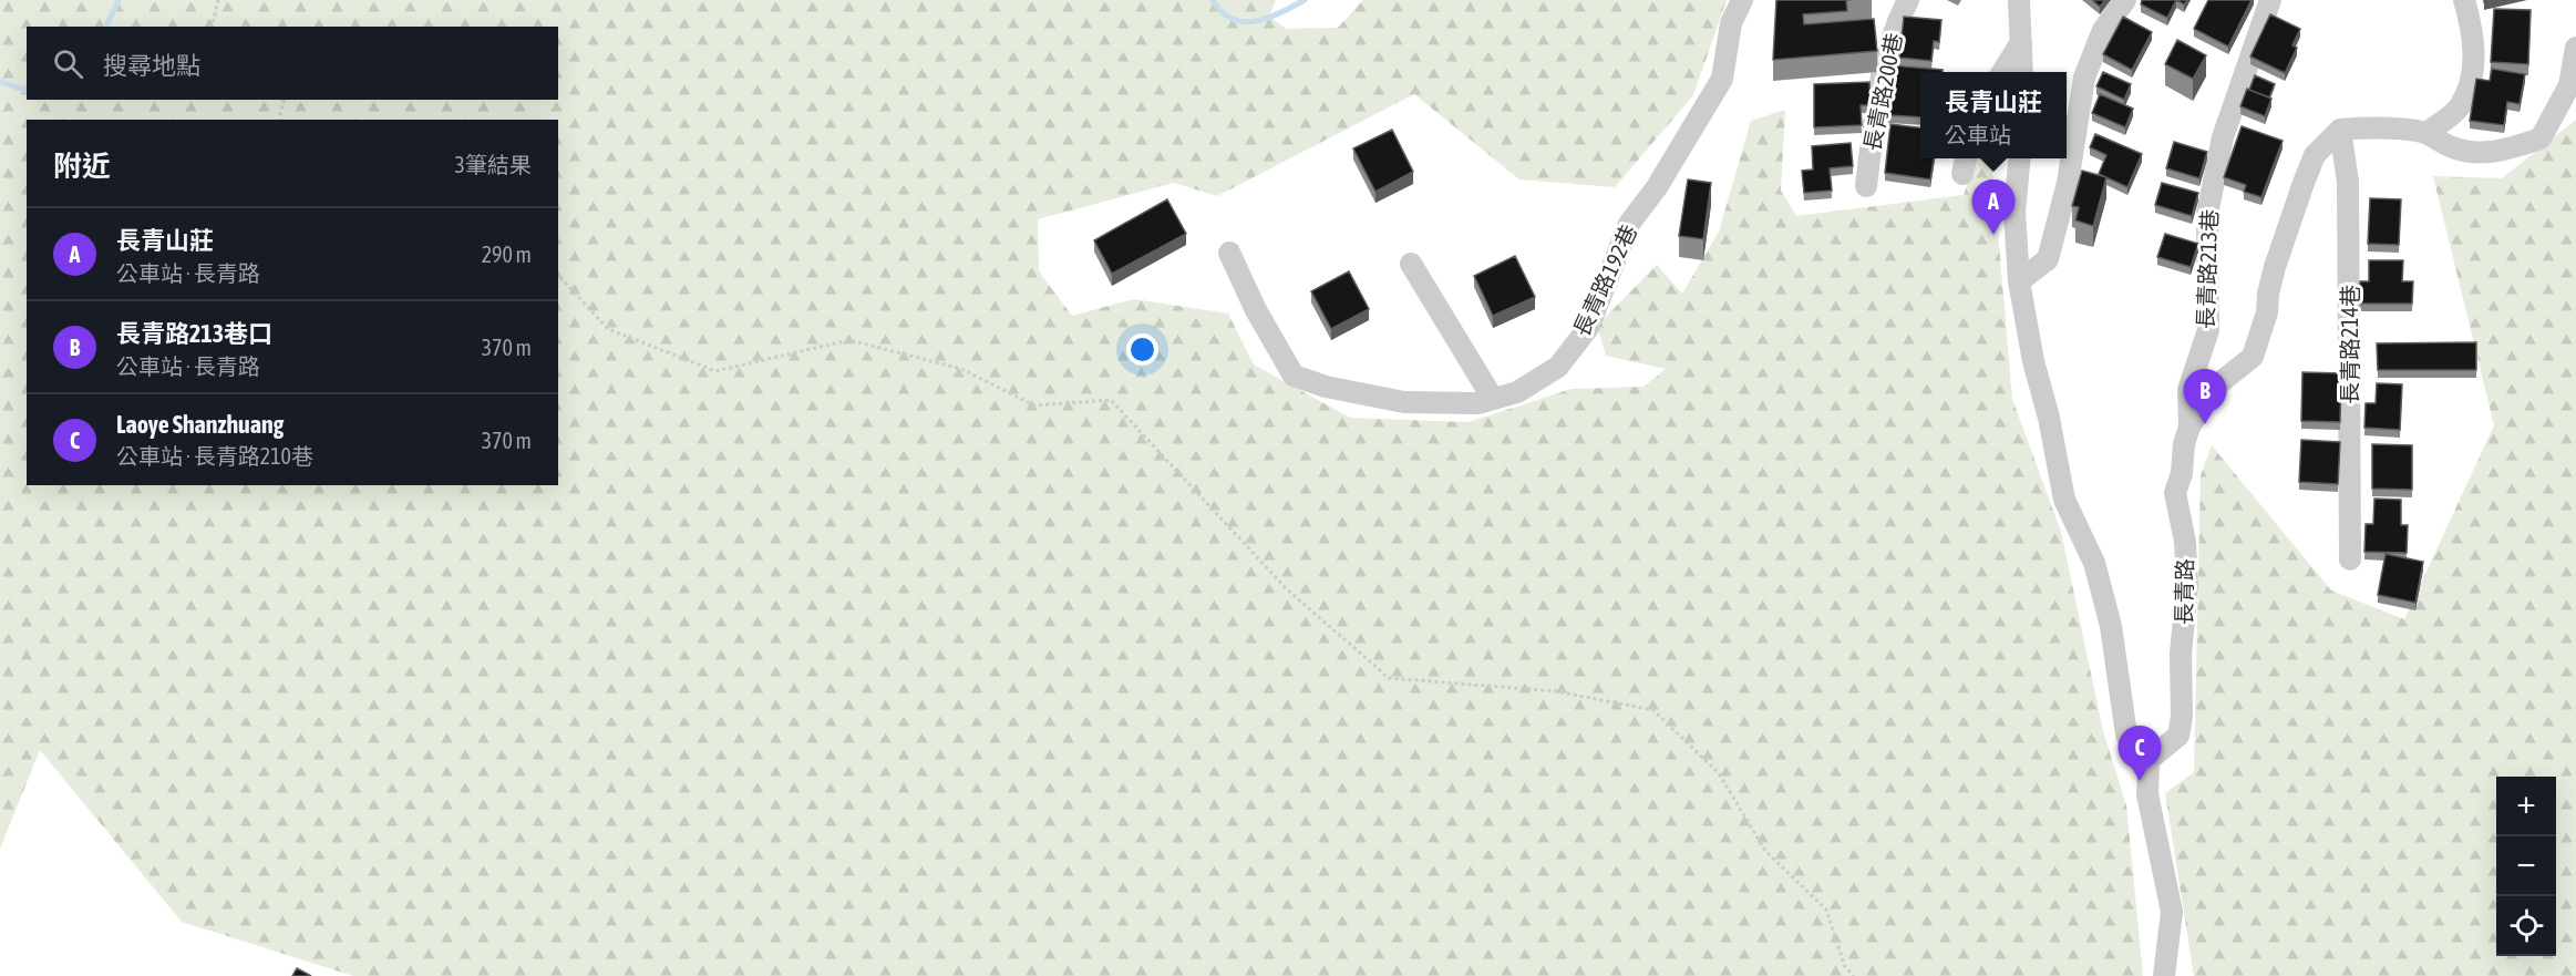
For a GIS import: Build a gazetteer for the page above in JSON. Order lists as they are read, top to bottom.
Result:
{
  "streets": {
    "street": [
      "長青路200巷",
      "長青路213巷",
      "長青路192巷",
      "長青路214巷",
      "長青路"
    ]
  },
  "crossings": [
    ["長青路213巷", "長青路"],
    ["長青路214巷", "長青路"]
  ],
  "page": {
    "search": "搜尋地點",
    "popup": ["長青山莊", "公車站"],
    "heading": ["附近", "3筆結果"],
    "pins": ["A", "B", "C"],
    "list": [
      {
        "mark": "A",
        "name": "長青山莊",
        "note": "公車站 · 長青路",
        "value": "290 m"
      },
      {
        "mark": "B",
        "name": "長青路213巷口",
        "note": "公車站 · 長青路",
        "value": "370 m"
      },
      {
        "mark": "C",
        "name": "Laoye Shanzhuang",
        "note": "公車站 · 長青路210巷",
        "value": "370 m"
      }
    ],
    "map_buttons": ["+", "−"]
  }
}
